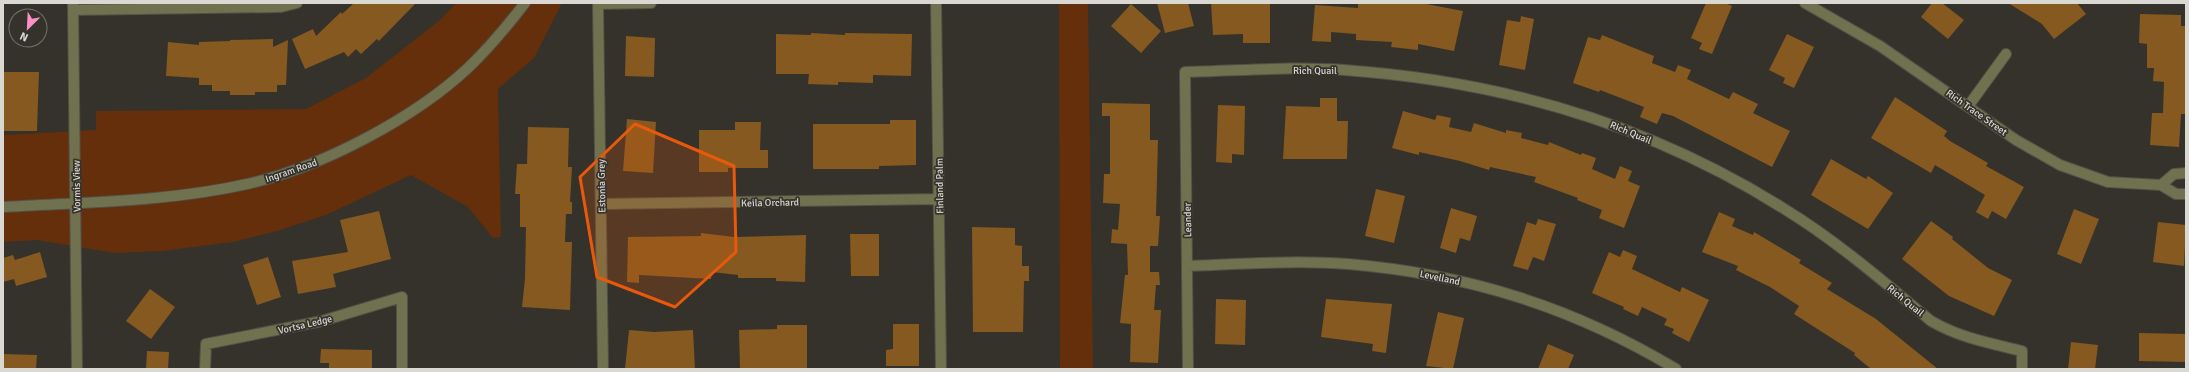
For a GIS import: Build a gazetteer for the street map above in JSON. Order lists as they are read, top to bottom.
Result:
{
  "streets": {
    "street": [
      "Rich Quail",
      "Rich Trace Street",
      "Ingram Road",
      "Vormis View",
      "Estonia Grey",
      "Finland Palm",
      "Keila Orchard",
      "Leander",
      "Levelland",
      "Vortsa Ledge"
    ]
  },
  "crossings": [
    ["Rich Quail", "Leander"],
    ["Ingram Road", "Vormis View"],
    ["Estonia Grey", "Keila Orchard"],
    ["Finland Palm", "Keila Orchard"],
    ["Leander", "Levelland"]
  ],
  "north": "bottom left"
}
